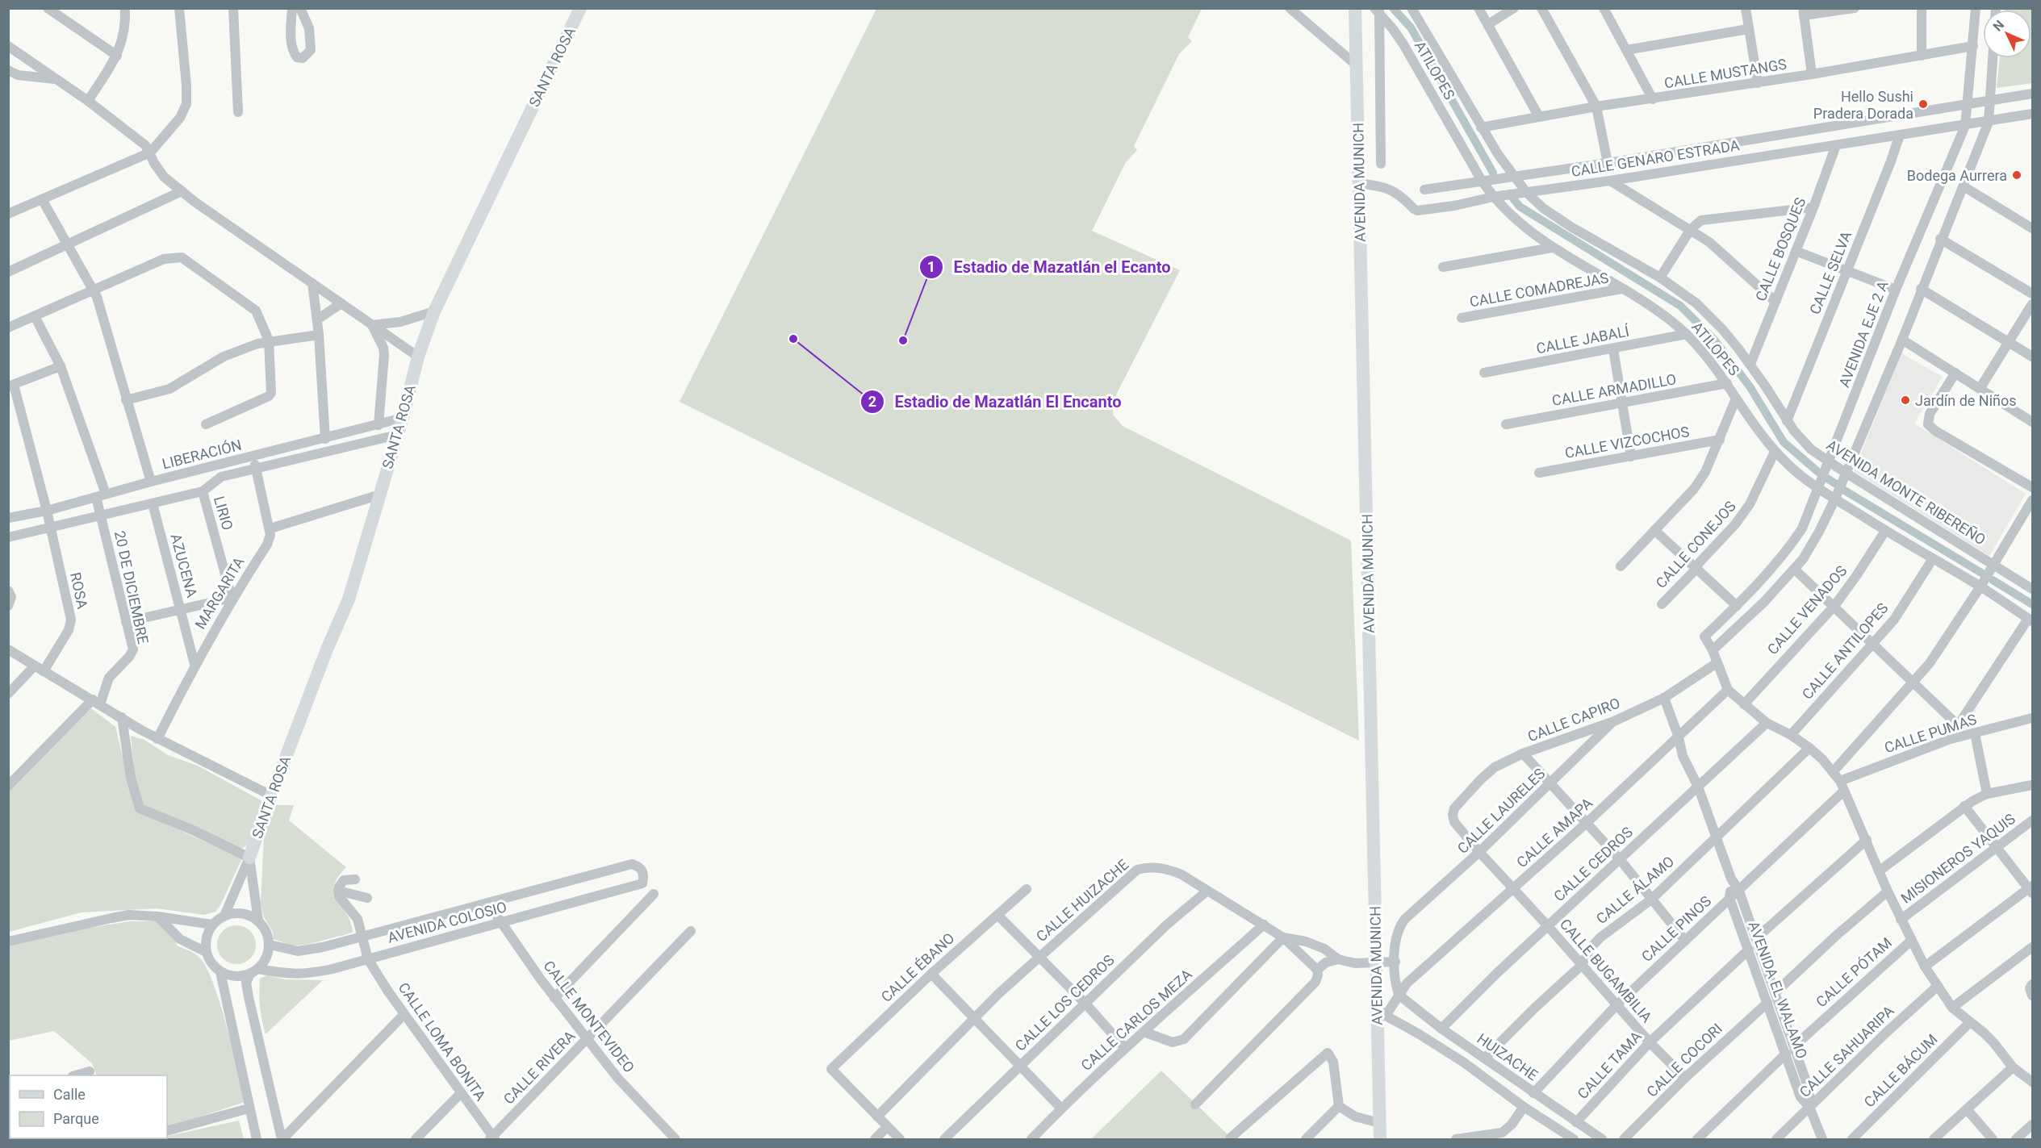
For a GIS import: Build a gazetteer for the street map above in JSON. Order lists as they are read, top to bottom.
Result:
{
  "streets": {
    "main road": ["SANTA ROSA", "AVENIDA MUNICH"],
    "street": [
      "ATILOPES",
      "CALLE MUSTANGS",
      "CALLE GENARO ESTRADA",
      "CALLE BOSQUES",
      "CALLE SELVA",
      "CALLE COMADREJAS",
      "AVENIDA EJE 2 A",
      "CALLE JABALÍ",
      "CALLE ARMADILLO",
      "CALLE VIZCOCHOS",
      "LIBERACIÓN",
      "AVENIDA MONTE RIBEREÑO",
      "LIRIO",
      "CALLE CONEJOS",
      "AZUCENA",
      "20 DE DICIEMBRE",
      "ROSA",
      "MARGARITA",
      "CALLE VENADOS",
      "CALLE ANTILOPES",
      "CALLE CAPIRO",
      "CALLE PUMAS",
      "CALLE LAURELES",
      "CALLE AMAPA",
      "MISIONEROS YAQUIS",
      "CALLE CEDROS",
      "CALLE ÁLAMO",
      "CALLE HUIZACHE",
      "AVENIDA COLOSIO",
      "CALLE PINOS",
      "CALLE ÉBANO",
      "CALLE BUGAMBILIA",
      "CALLE PÓTAM",
      "AVENIDA EL WALAMO",
      "CALLE LOS CEDROS",
      "CALLE MONTEVIDEO",
      "CALLE CARLOS MEZA",
      "CALLE LOMA BONITA",
      "CALLE SAHUARIPA",
      "HUIZACHE",
      "CALLE COCORI",
      "CALLE TAMA",
      "CALLE RIVERA",
      "CALLE BÁCUM"
    ]
  },
  "crossings": [
    ["SANTA ROSA", "LIBERACIÓN"],
    ["ATILOPES", "CALLE GENARO ESTRADA"],
    ["ATILOPES", "CALLE COMADREJAS"],
    ["ATILOPES", "AVENIDA EJE 2 A"],
    ["ATILOPES", "CALLE JABALÍ"],
    ["ATILOPES", "CALLE ARMADILLO"],
    ["ATILOPES", "CALLE CONEJOS"],
    ["ATILOPES", "CALLE VENADOS"],
    ["ATILOPES", "CALLE ANTILOPES"],
    ["CALLE MUSTANGS", "AVENIDA EJE 2 A"],
    ["CALLE MUSTANGS", "AVENIDA MONTE RIBEREÑO"],
    ["CALLE GENARO ESTRADA", "AVENIDA MUNICH"],
    ["CALLE GENARO ESTRADA", "CALLE BOSQUES"],
    ["CALLE GENARO ESTRADA", "CALLE SELVA"],
    ["CALLE GENARO ESTRADA", "AVENIDA EJE 2 A"],
    ["CALLE GENARO ESTRADA", "AVENIDA MONTE RIBEREÑO"],
    ["AVENIDA MUNICH", "CALLE AMAPA"],
    ["AVENIDA MUNICH", "CALLE HUIZACHE"],
    ["AVENIDA MUNICH", "HUIZACHE"],
    ["CALLE BOSQUES", "AVENIDA MONTE RIBEREÑO"],
    ["CALLE SELVA", "AVENIDA MONTE RIBEREÑO"],
    ["AVENIDA EJE 2 A", "AVENIDA MONTE RIBEREÑO"],
    ["LIBERACIÓN", "20 DE DICIEMBRE"],
    ["LIBERACIÓN", "ROSA"],
    ["LIRIO", "MARGARITA"],
    ["AZUCENA", "MARGARITA"],
    ["CALLE CAPIRO", "CALLE LAURELES"],
    ["CALLE CAPIRO", "CALLE BUGAMBILIA"],
    ["CALLE CAPIRO", "AVENIDA EL WALAMO"],
    ["CALLE LAURELES", "CALLE HUIZACHE"],
    ["CALLE LAURELES", "CALLE BUGAMBILIA"],
    ["CALLE AMAPA", "CALLE BUGAMBILIA"],
    ["CALLE AMAPA", "AVENIDA EL WALAMO"],
    ["CALLE AMAPA", "HUIZACHE"],
    ["CALLE CEDROS", "CALLE BUGAMBILIA"],
    ["CALLE CEDROS", "AVENIDA EL WALAMO"],
    ["CALLE CEDROS", "HUIZACHE"],
    ["CALLE ÁLAMO", "CALLE BUGAMBILIA"],
    ["CALLE ÁLAMO", "AVENIDA EL WALAMO"],
    ["CALLE ÁLAMO", "HUIZACHE"],
    ["CALLE HUIZACHE", "CALLE ÉBANO"],
    ["CALLE HUIZACHE", "CALLE LOS CEDROS"],
    ["CALLE HUIZACHE", "CALLE CARLOS MEZA"],
    ["AVENIDA COLOSIO", "CALLE MONTEVIDEO"],
    ["AVENIDA COLOSIO", "CALLE LOMA BONITA"],
    ["CALLE PINOS", "CALLE BUGAMBILIA"],
    ["CALLE PINOS", "AVENIDA EL WALAMO"],
    ["CALLE PINOS", "HUIZACHE"],
    ["CALLE BUGAMBILIA", "CALLE COCORI"],
    ["CALLE BUGAMBILIA", "CALLE TAMA"],
    ["CALLE PÓTAM", "AVENIDA EL WALAMO"],
    ["AVENIDA EL WALAMO", "CALLE SAHUARIPA"],
    ["AVENIDA EL WALAMO", "CALLE COCORI"],
    ["AVENIDA EL WALAMO", "CALLE TAMA"],
    ["CALLE MONTEVIDEO", "CALLE RIVERA"],
    ["CALLE LOMA BONITA", "CALLE RIVERA"],
    ["HUIZACHE", "CALLE TAMA"]
  ],
  "places": [
    "Hello Sushi Pradera Dorada",
    "Bodega Aurrera",
    "Estadio de Mazatlán El Encanto",
    "Estadio de Mazatlán el Ecanto",
    "Jardín de Niños"
  ],
  "legend": ["Calle", "Parque"],
  "north": "top left"
}
